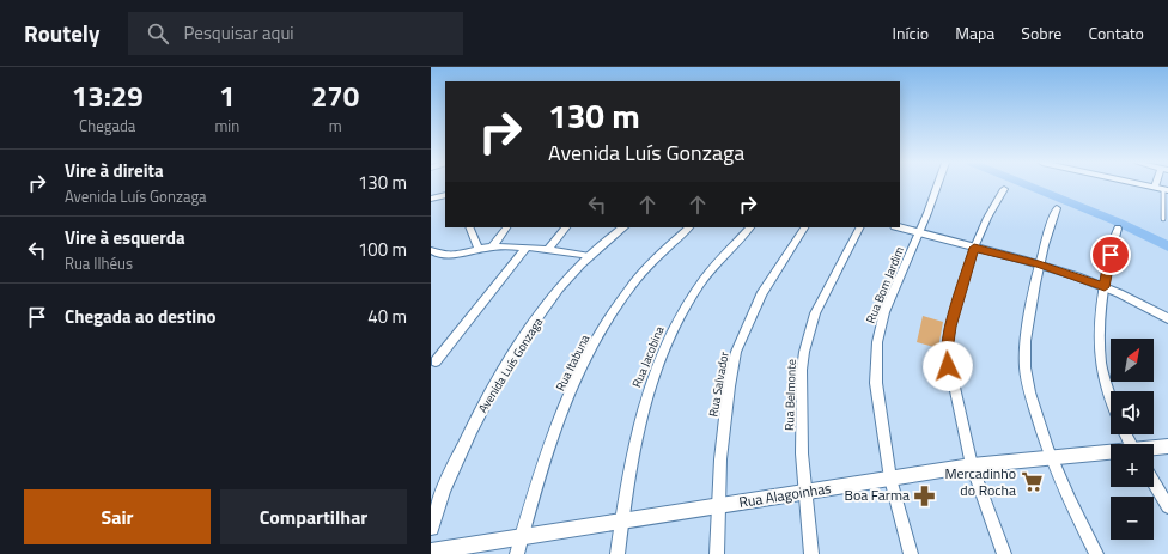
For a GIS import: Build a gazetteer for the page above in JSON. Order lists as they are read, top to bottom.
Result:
{
  "streets": {
    "street": [
      "Rua Bom Jardim",
      "Rua Jacobina",
      "Rua Itabuna",
      "Avenida Luís Gonzaga",
      "Rua Salvador",
      "Rua Belmonte",
      "Rua Alagoinhas"
    ]
  },
  "crossings": [
    ["Rua Bom Jardim", "Rua Alagoinhas"],
    ["Rua Jacobina", "Rua Alagoinhas"],
    ["Rua Itabuna", "Rua Alagoinhas"],
    ["Rua Salvador", "Rua Alagoinhas"],
    ["Rua Belmonte", "Rua Alagoinhas"]
  ],
  "places": {
    "supermarket": ["Mercadinho do Rocha"],
    "pharmacy": ["Boa Farma"]
  },
  "north": "top right",
  "page": {
    "header": "Routely",
    "search": "Pesquisar aqui",
    "nav": [
      "Início",
      "Mapa",
      "Sobre",
      "Contato"
    ],
    "eta": [
      "13:29",
      "Chegada",
      "1",
      "min",
      "270",
      "m"
    ],
    "turn": ["130 m", "Avenida Luís Gonzaga"],
    "list": [
      {
        "name": "Vire à direita",
        "note": "Avenida Luís Gonzaga",
        "value": "130 m"
      },
      {
        "name": "Vire à esquerda",
        "note": "Rua Ilhéus",
        "value": "100 m"
      },
      {
        "name": "Chegada ao destino",
        "value": "40 m"
      }
    ],
    "map_buttons": ["+", "−"],
    "buttons": ["Sair", "Compartilhar"]
  }
}
